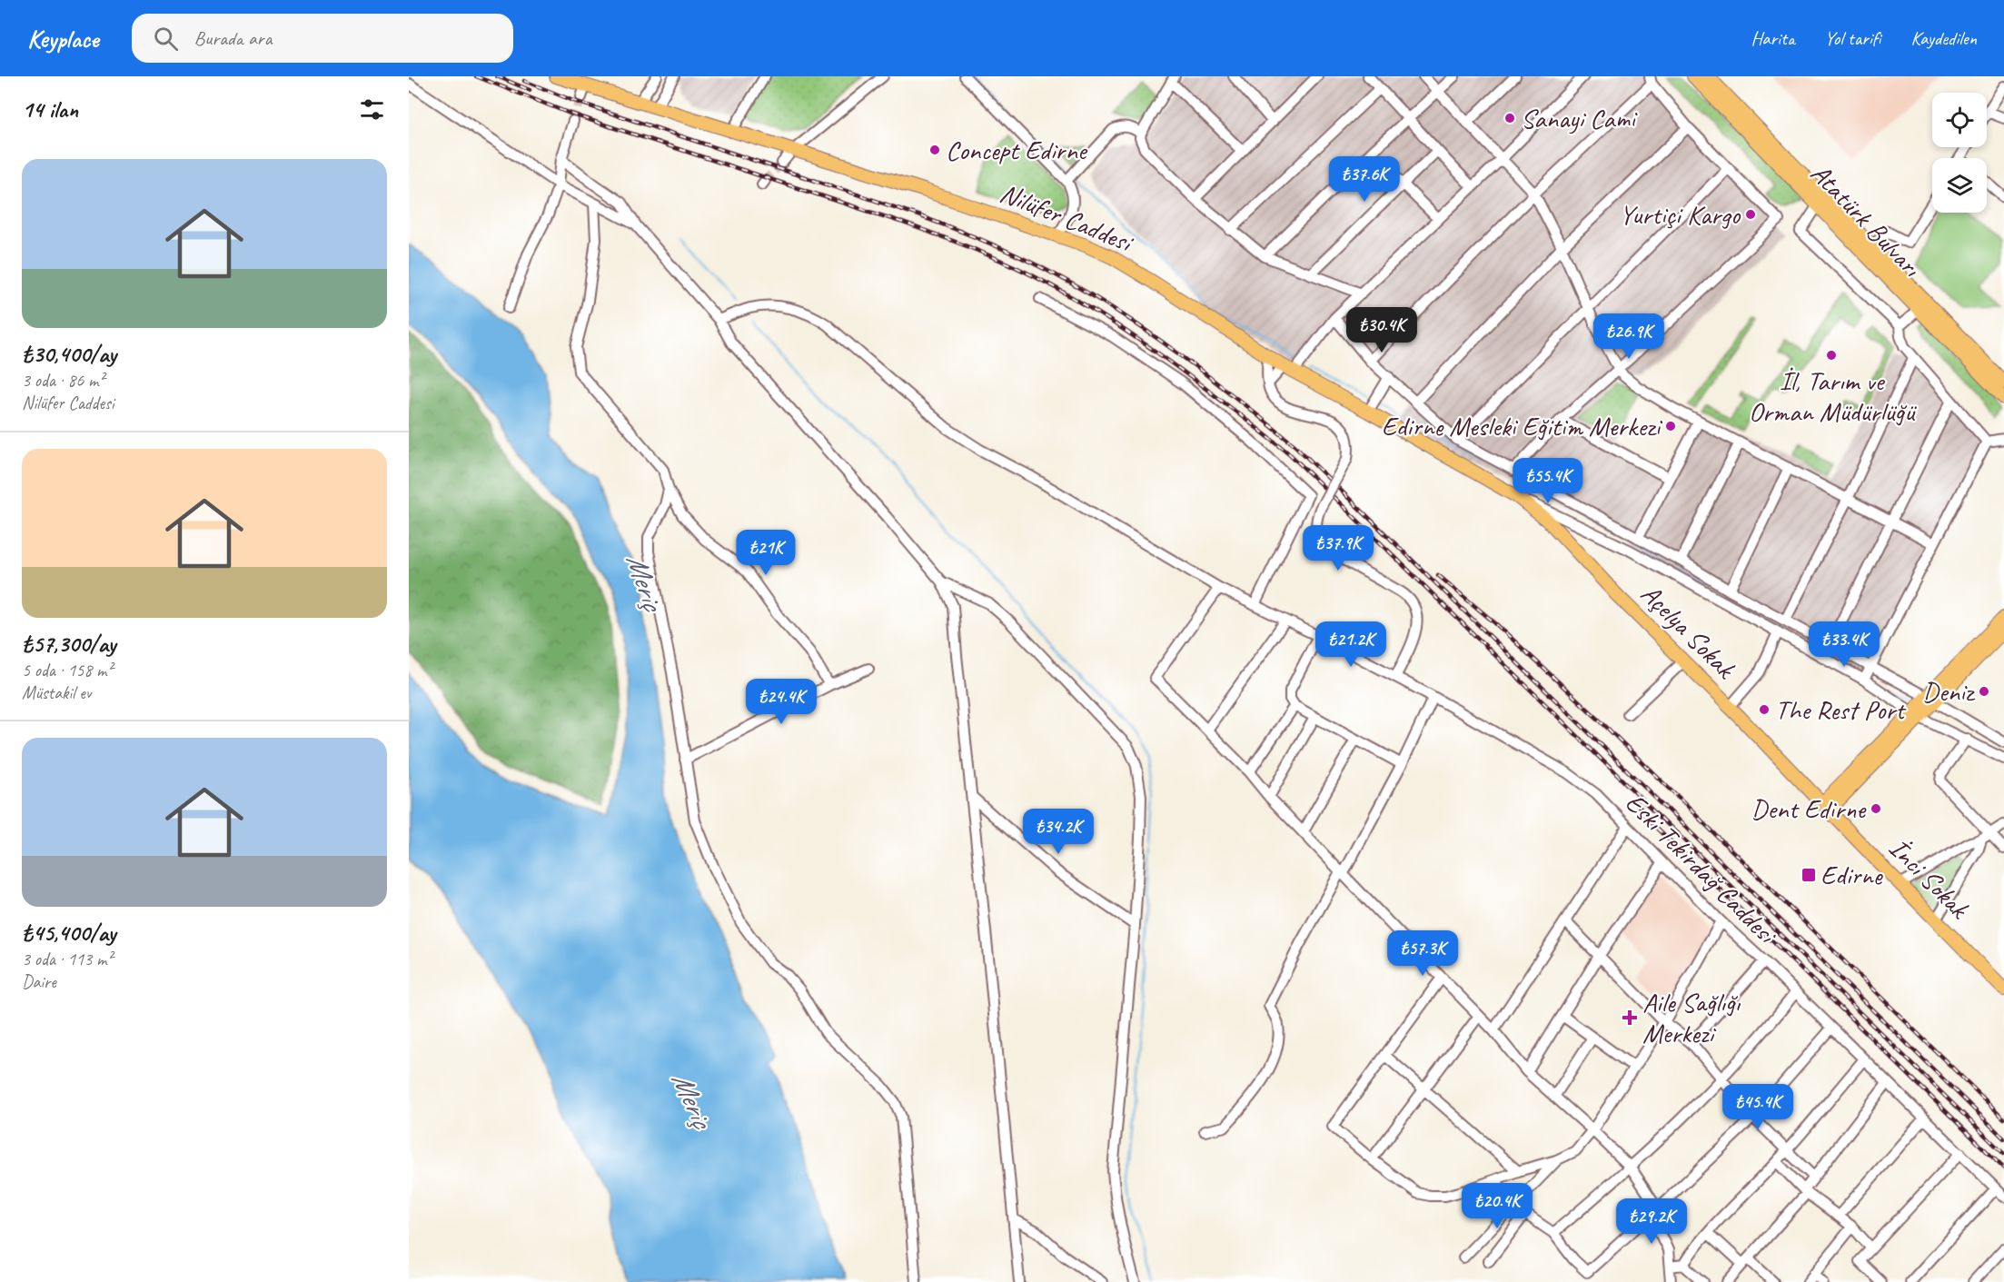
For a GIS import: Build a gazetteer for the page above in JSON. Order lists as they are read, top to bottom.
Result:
{
  "streets": {
    "main road": [
      "Nilüfer Caddesi",
      "Atatürk Bulvarı",
      "Açelya Sokak",
      "İnci Sokak"
    ],
    "street": ["Eski Tekirdağ Caddesi"]
  },
  "crossings": [
    ["Nilüfer Caddesi", "Açelya Sokak"],
    ["Açelya Sokak", "İnci Sokak"]
  ],
  "water": ["Meriç"],
  "places": {
    "other": [
      "Sanayi Cami",
      "Concept Edirne",
      "Yurtiçi Kargo",
      "İl, Tarım ve Orman Müdürlüğü",
      "Edirne Mesleki Eğitim Merkezi",
      "Deniz",
      "The Rest Port",
      "Dent Edirne"
    ],
    "transit": ["Edirne"],
    "health": ["Aile Sağlığı Merkezi"]
  },
  "page": {
    "header": "Keyplace",
    "search": "Burada ara",
    "nav": ["Harita", "Yol tarifi", "Kaydedilen"],
    "heading": "14 ilan",
    "list": [
      {
        "name": "₺30,400/ay",
        "note": "3 oda · 86 m² · Nilüfer Caddesi"
      },
      {
        "name": "₺57,300/ay",
        "note": "5 oda · 158 m² · Müstakil ev"
      },
      {
        "name": "₺45,400/ay",
        "note": "3 oda · 113 m² · Daire"
      }
    ],
    "price": [
      "₺37.6K",
      "₺30.4K",
      "₺26.9K",
      "₺55.4K",
      "₺37.9K",
      "₺21K",
      "₺21.2K",
      "₺33.4K",
      "₺24.4K",
      "₺34.2K",
      "₺57.3K",
      "₺45.4K",
      "₺20.4K",
      "₺29.2K"
    ]
  }
}
